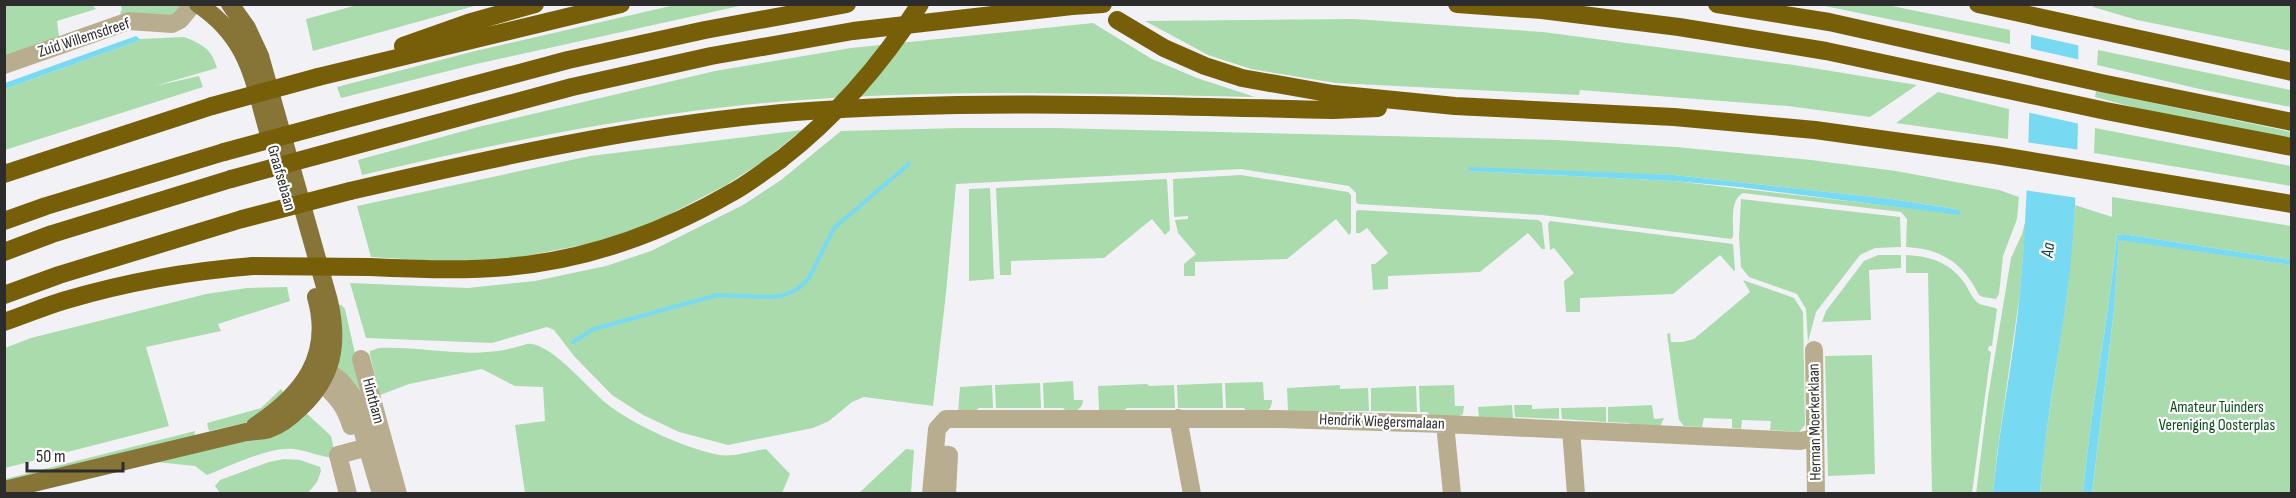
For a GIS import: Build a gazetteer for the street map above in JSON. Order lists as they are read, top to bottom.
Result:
{
  "streets": {
    "main road": ["Graafsebaan"],
    "street": [
      "Zuid Willemsdreef",
      "Hintham",
      "Hendrik Wiegersmalaan",
      "Herman Moerkerklaan"
    ]
  },
  "crossings": [
    ["Graafsebaan", "Hintham"],
    ["Hendrik Wiegersmalaan", "Herman Moerkerklaan"]
  ],
  "water": ["Aa"],
  "parks": ["Amateur Tuinders Vereniging Oosterplas"],
  "scale_bar": "50 m"
}
